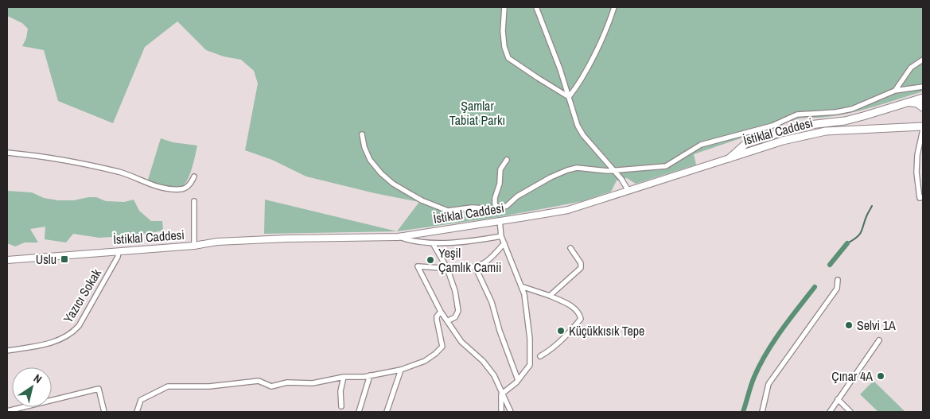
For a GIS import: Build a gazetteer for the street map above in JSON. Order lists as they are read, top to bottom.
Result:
{
  "streets": {
    "main road": ["İstiklal Caddesi"],
    "street": ["Yazıcı Sokak"]
  },
  "crossings": [
    ["İstiklal Caddesi", "Yazıcı Sokak"]
  ],
  "parks": ["Şamlar Tabiat Parkı"],
  "places": {
    "transit": ["Uslu"],
    "other": [
      "Yeşil Çamlık Camii",
      "Selvi 1A",
      "Küçükkısık Tepe",
      "Çınar 4A"
    ]
  },
  "north": "top right"
}
